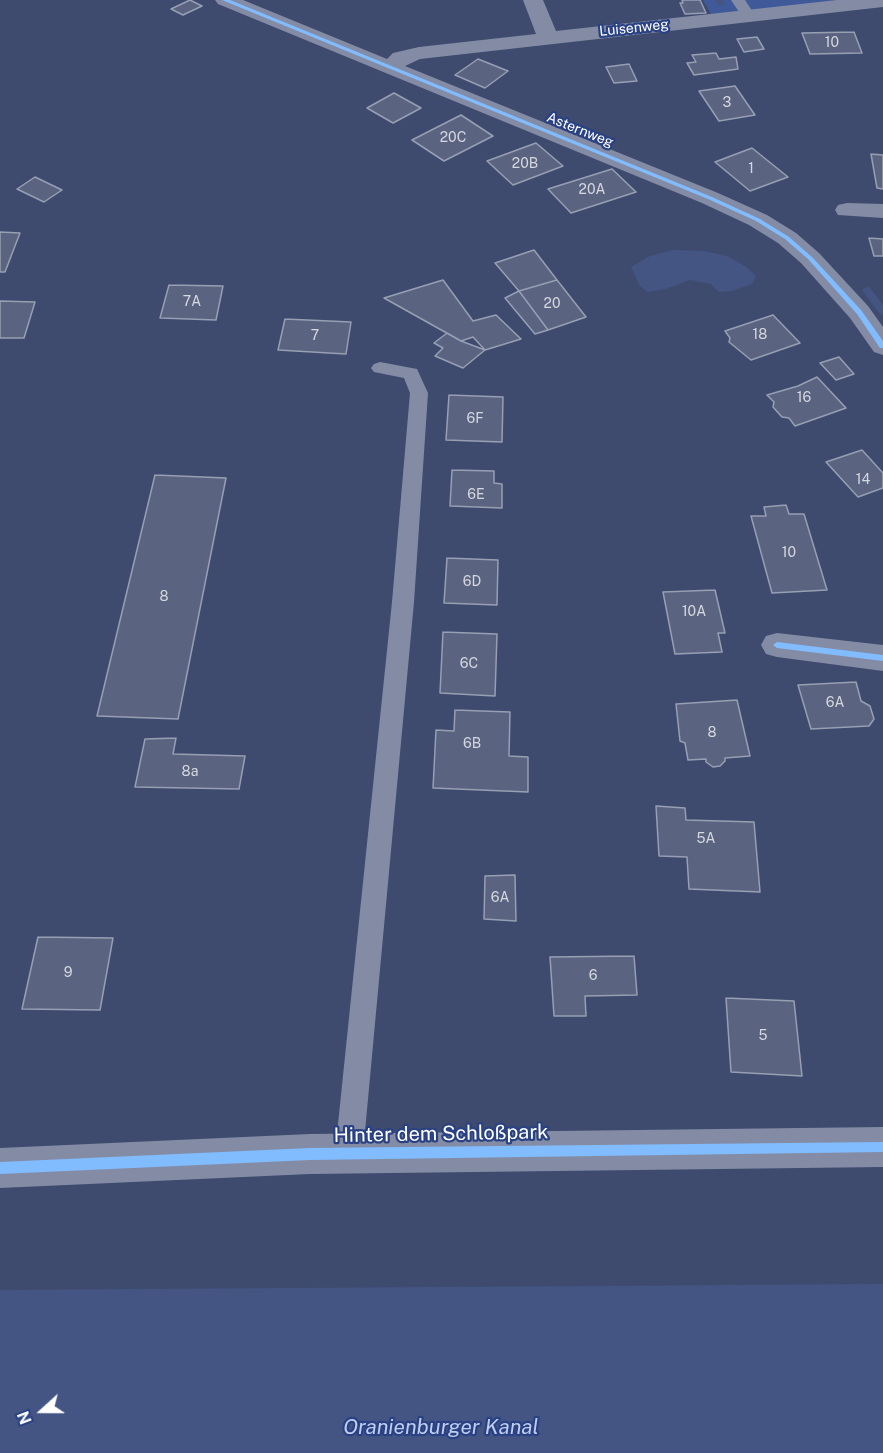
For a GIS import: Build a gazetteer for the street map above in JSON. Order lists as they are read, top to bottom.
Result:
{
  "streets": {
    "street": ["Luisenweg", "Asternweg", "Hinter dem Schloßpark"]
  },
  "crossings": [
    ["Luisenweg", "Asternweg"]
  ],
  "water": ["Oranienburger Kanal"],
  "house_numbers": [
    "10",
    "3",
    "20C",
    "20B",
    "1",
    "20A",
    "7A",
    "20",
    "18",
    "7",
    "16",
    "6F",
    "14",
    "6E",
    "10",
    "6D",
    "8",
    "10A",
    "6C",
    "6A",
    "8",
    "6B",
    "8a",
    "5A",
    "6A",
    "9",
    "6",
    "5"
  ],
  "north": "left"
}
